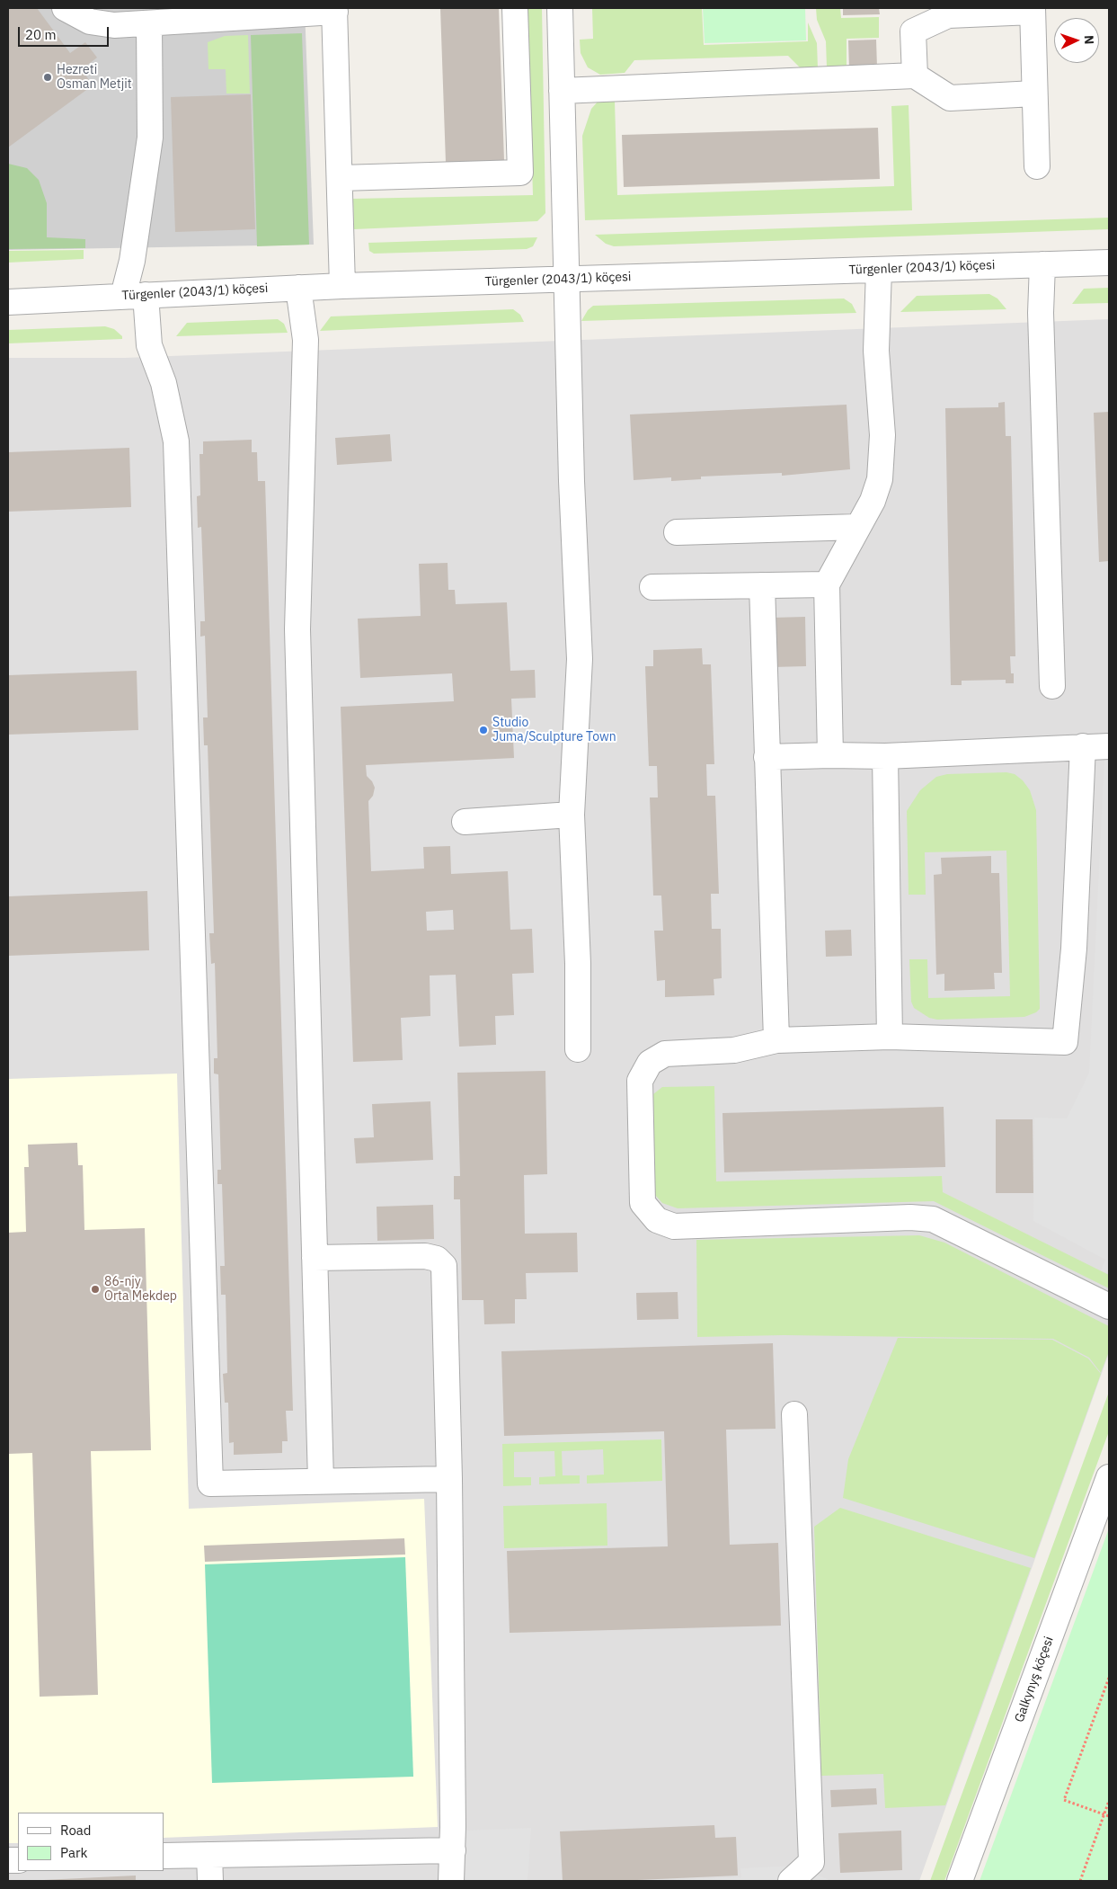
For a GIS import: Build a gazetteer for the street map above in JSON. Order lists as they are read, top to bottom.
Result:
{
  "streets": {
    "street": ["Türgenler (2043/1) köçesi", "Galkynyş köçesi"]
  },
  "places": ["Hezreti Osman Metjit", "Studio Juma/Sculpture Town", "86-njy Orta Mekdep"],
  "legend": ["Road", "Park"],
  "scale_bar": "20 m",
  "north": "right"
}
